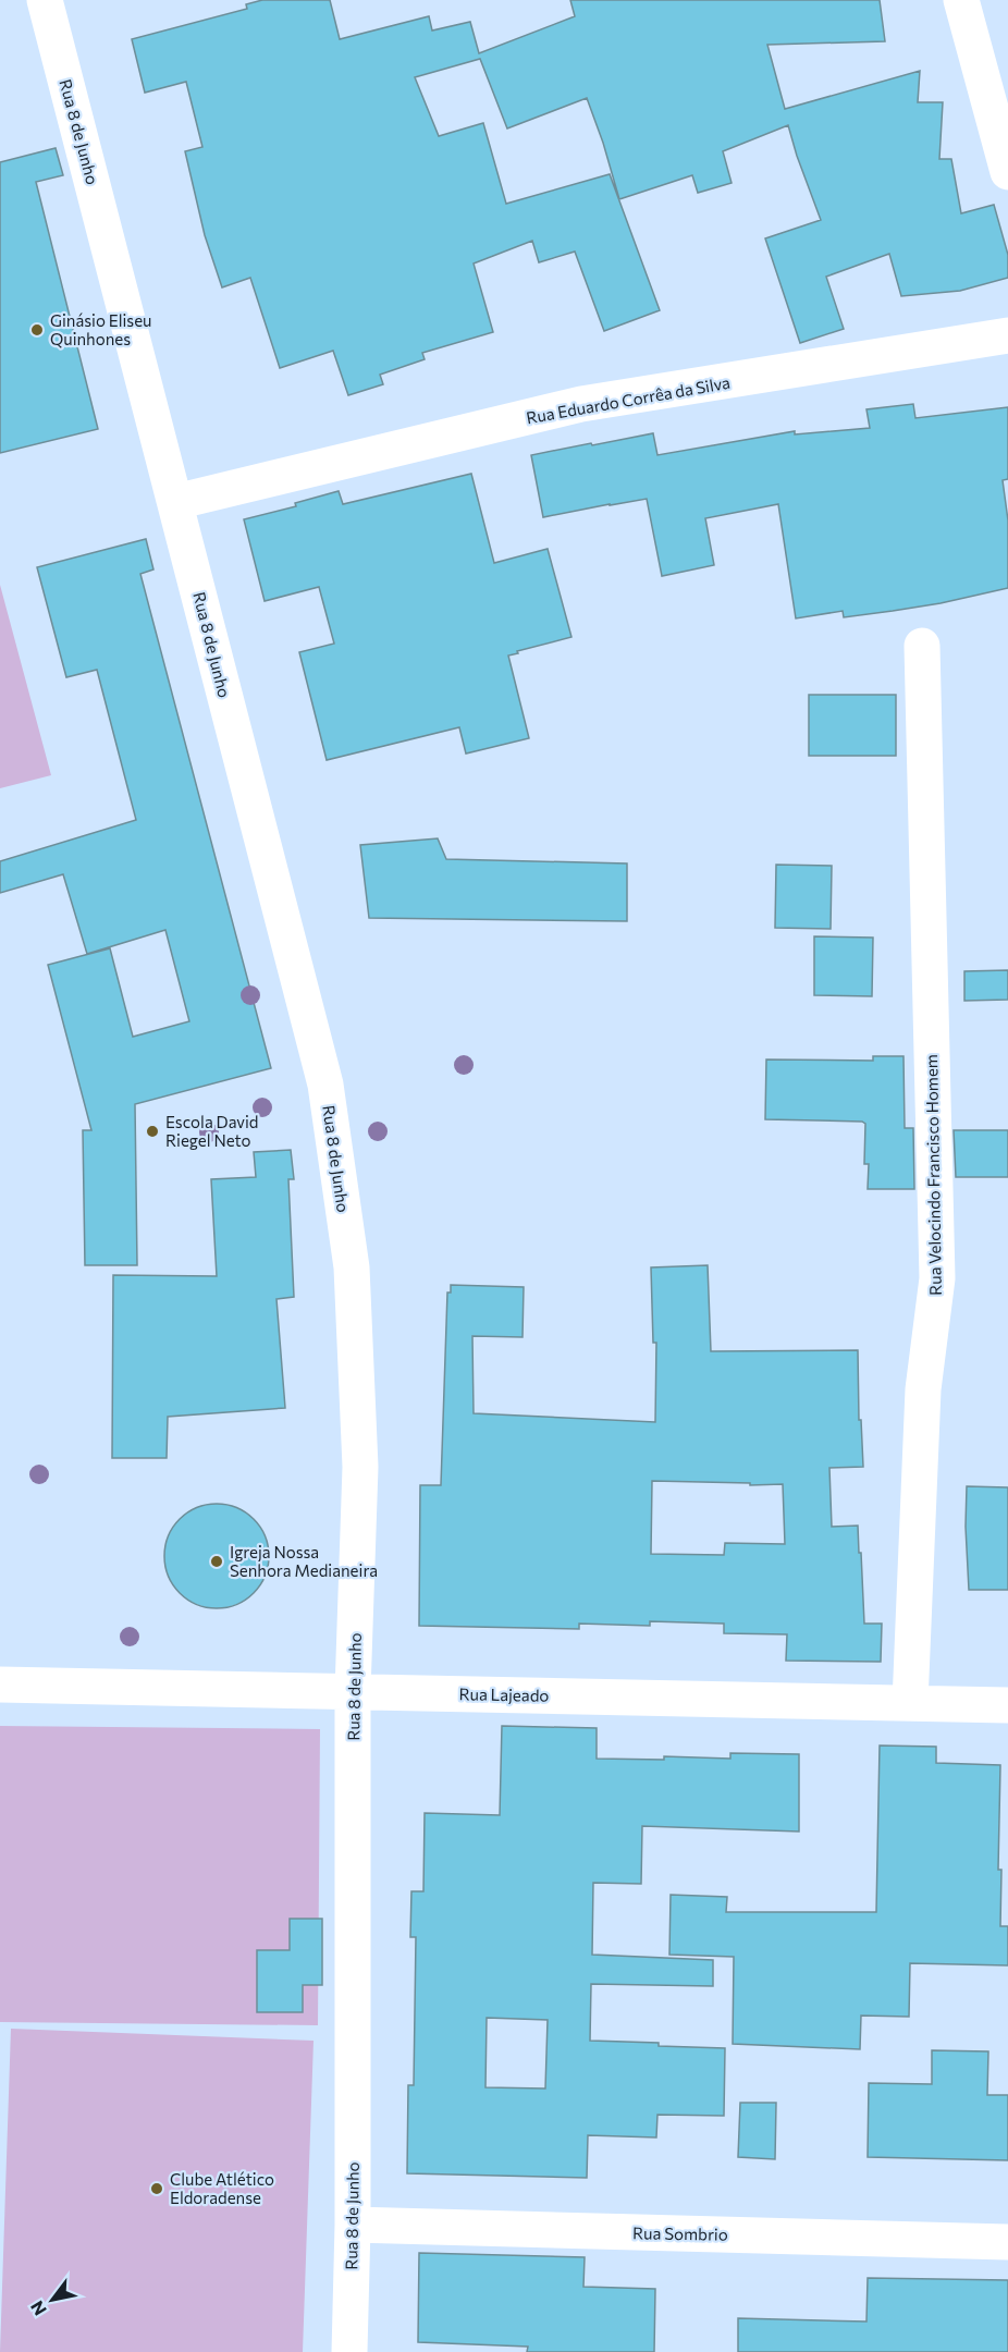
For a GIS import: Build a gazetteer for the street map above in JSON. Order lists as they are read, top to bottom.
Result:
{
  "streets": {
    "street": [
      "Rua 8 de Junho",
      "Rua Eduardo Corrêa da Silva",
      "Rua Velocindo Francisco Homem",
      "Rua Lajeado",
      "Rua Sombrio"
    ]
  },
  "crossings": [
    ["Rua 8 de Junho", "Rua Eduardo Corrêa da Silva"],
    ["Rua 8 de Junho", "Rua Lajeado"],
    ["Rua 8 de Junho", "Rua Sombrio"],
    ["Rua Velocindo Francisco Homem", "Rua Lajeado"]
  ],
  "places": [
    "Ginásio Eliseu Quinhones",
    "Escola David Riegel Neto",
    "Igreja Nossa Senhora Medianeira",
    "Clube Atlético Eldoradense"
  ],
  "north": "bottom left"
}
